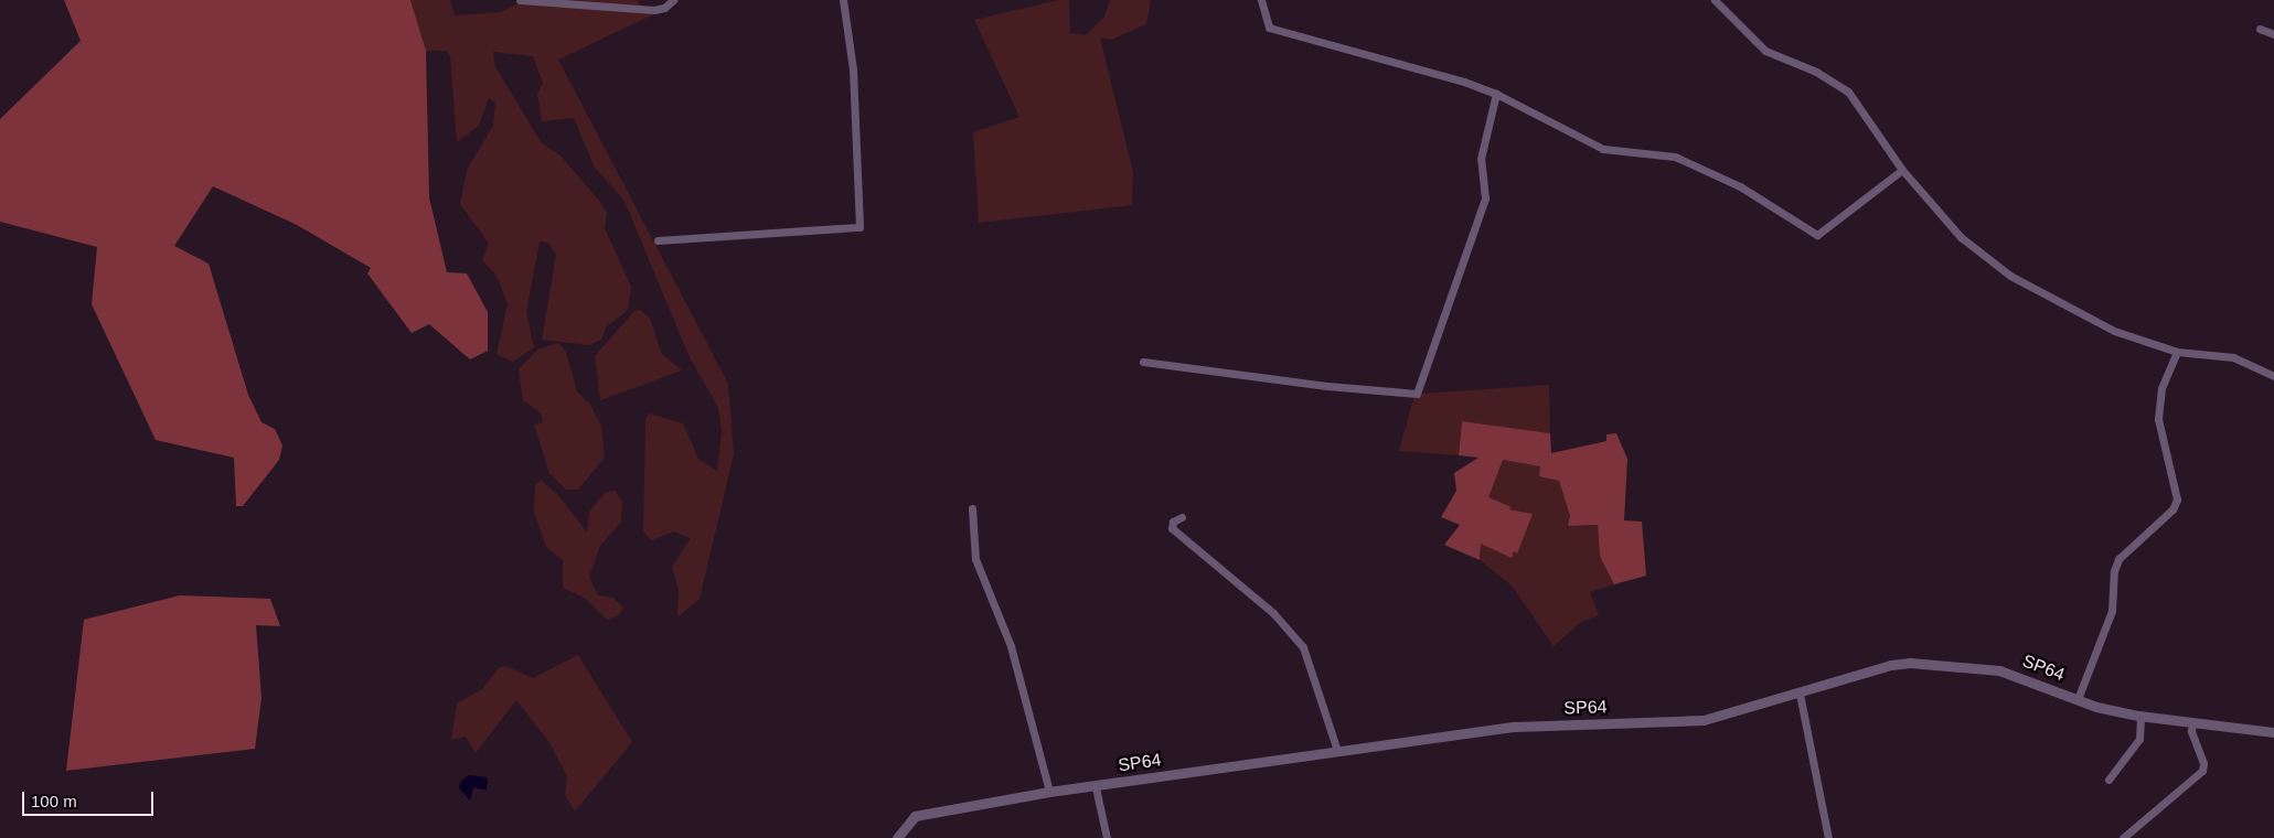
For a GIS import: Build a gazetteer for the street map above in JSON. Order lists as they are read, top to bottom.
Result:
{
  "streets": {
    "street": ["SP64"]
  },
  "scale_bar": "100 m"
}
